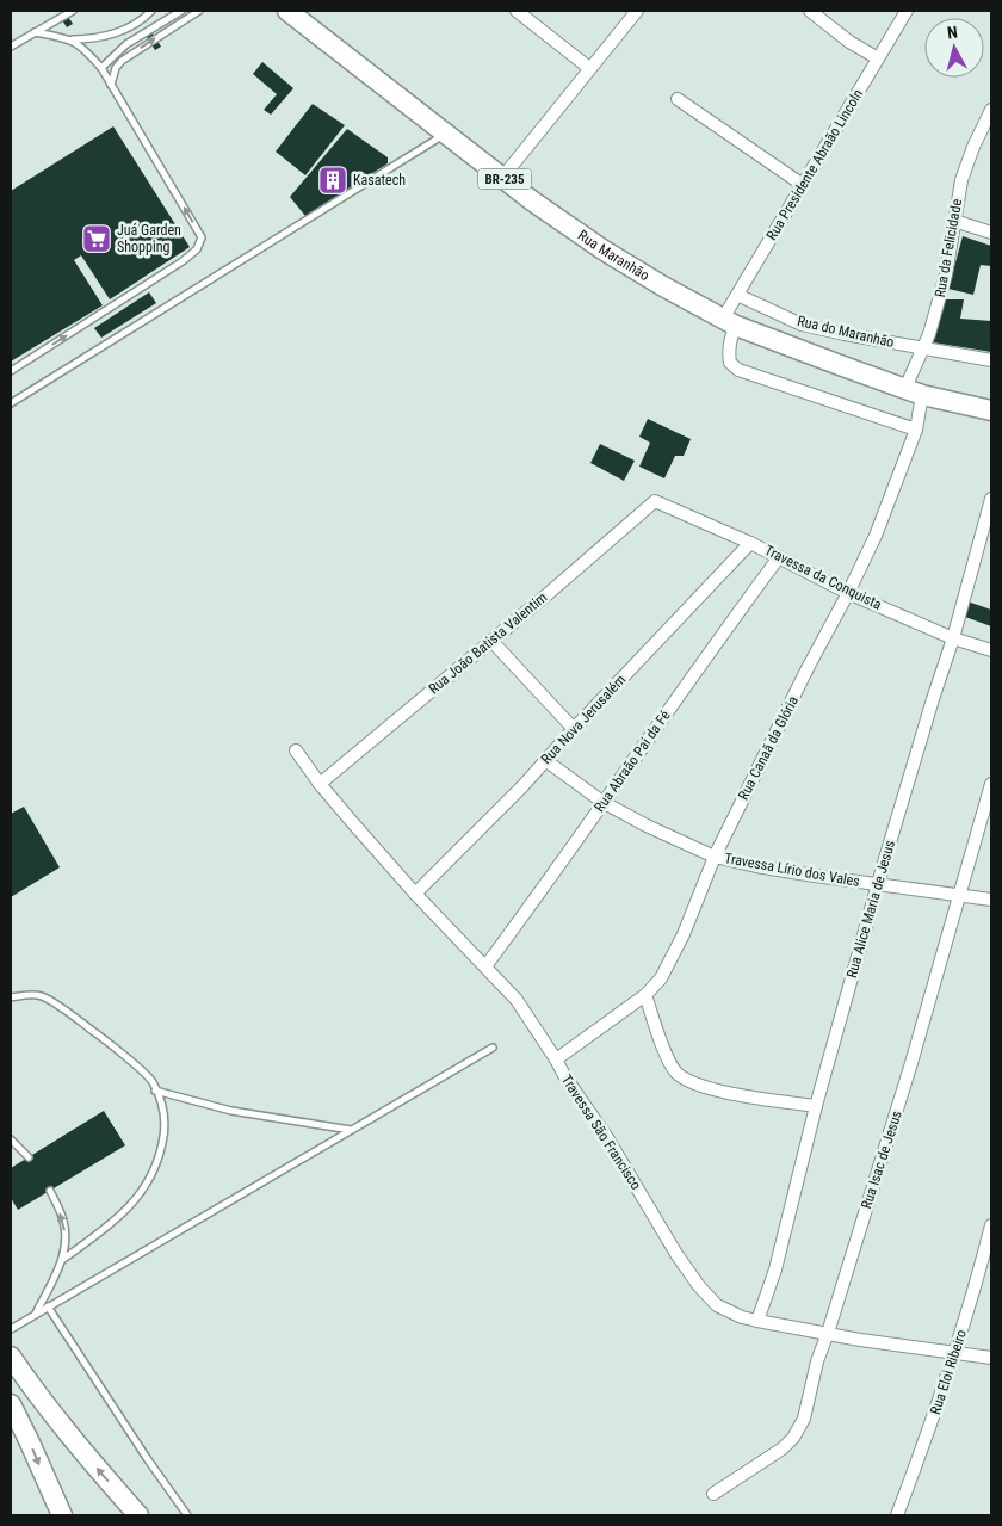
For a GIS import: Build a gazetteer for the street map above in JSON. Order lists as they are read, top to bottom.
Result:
{
  "streets": {
    "highway": ["BR-235", "Rua Maranhão"],
    "street": [
      "Rua Presidente Abraão Lincoln",
      "Rua da Felicidade",
      "Rua do Maranhão",
      "Travessa da Conquista",
      "Rua João Batista Valentim",
      "Rua Nova Jerusalém",
      "Rua Canaã da Glória",
      "Rua Abraão Pai da Fé",
      "Travessa Lírio dos Vales",
      "Rua Alice Maria de Jesus",
      "Travessa São Francisco",
      "Rua Isac de Jesus",
      "Rua Eloi Ribeiro"
    ]
  },
  "crossings": [
    ["Rua Presidente Abraão Lincoln", "Rua Maranhão"],
    ["Rua Presidente Abraão Lincoln", "Rua do Maranhão"],
    ["Rua da Felicidade", "Rua Maranhão"],
    ["Rua da Felicidade", "Rua do Maranhão"],
    ["Rua da Felicidade", "Rua Canaã da Glória"],
    ["Rua Maranhão", "Rua Canaã da Glória"],
    ["Travessa da Conquista", "Rua João Batista Valentim"],
    ["Travessa da Conquista", "Rua Nova Jerusalém"],
    ["Travessa da Conquista", "Rua Canaã da Glória"],
    ["Travessa da Conquista", "Rua Abraão Pai da Fé"],
    ["Travessa da Conquista", "Rua Alice Maria de Jesus"],
    ["Rua João Batista Valentim", "Travessa São Francisco"],
    ["Rua Nova Jerusalém", "Travessa Lírio dos Vales"],
    ["Rua Nova Jerusalém", "Travessa São Francisco"],
    ["Rua Canaã da Glória", "Travessa Lírio dos Vales"],
    ["Rua Canaã da Glória", "Travessa São Francisco"],
    ["Rua Abraão Pai da Fé", "Travessa Lírio dos Vales"],
    ["Rua Abraão Pai da Fé", "Travessa São Francisco"],
    ["Travessa Lírio dos Vales", "Rua Alice Maria de Jesus"],
    ["Travessa Lírio dos Vales", "Rua Isac de Jesus"],
    ["Rua Alice Maria de Jesus", "Travessa São Francisco"],
    ["Travessa São Francisco", "Rua Isac de Jesus"],
    ["Travessa São Francisco", "Rua Eloi Ribeiro"]
  ],
  "places": {
    "building": ["Kasatech"],
    "supermarket": ["Juá Garden Shopping"]
  },
  "north": "top"
}
